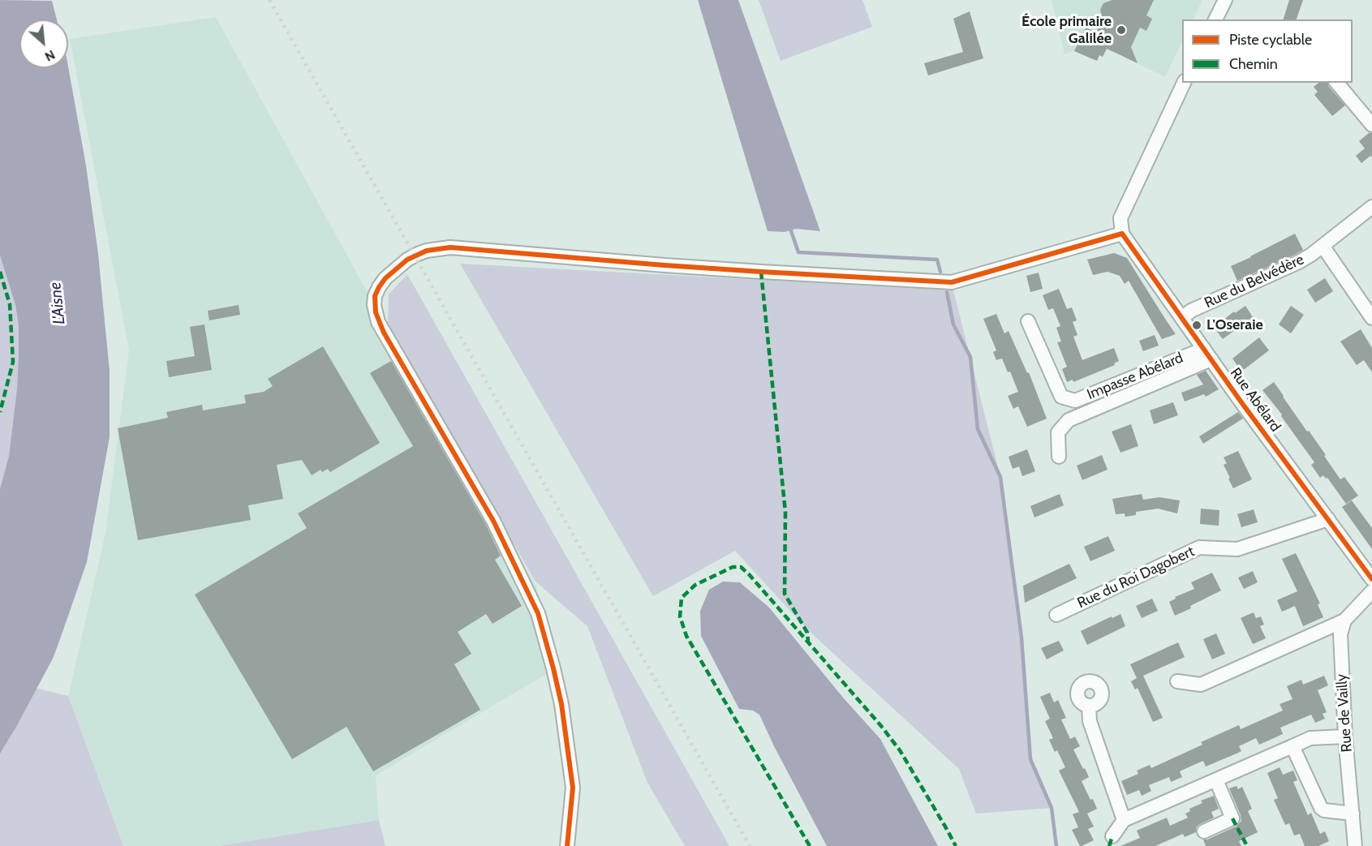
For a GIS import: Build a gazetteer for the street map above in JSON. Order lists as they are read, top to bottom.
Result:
{
  "streets": {
    "street": [
      "Rue du Belvédère",
      "Impasse Abélard",
      "Rue Abélard",
      "Rue du Roi Dagobert",
      "Rue de Vailly"
    ]
  },
  "crossings": [
    ["Rue du Belvédère", "Rue Abélard"],
    ["Impasse Abélard", "Rue Abélard"],
    ["Rue Abélard", "Rue du Roi Dagobert"]
  ],
  "water": ["L'Aisne"],
  "places": ["École primaire Galilée", "L'Oseraie"],
  "legend": ["Piste cyclable", "Chemin"],
  "north": "bottom right"
}
